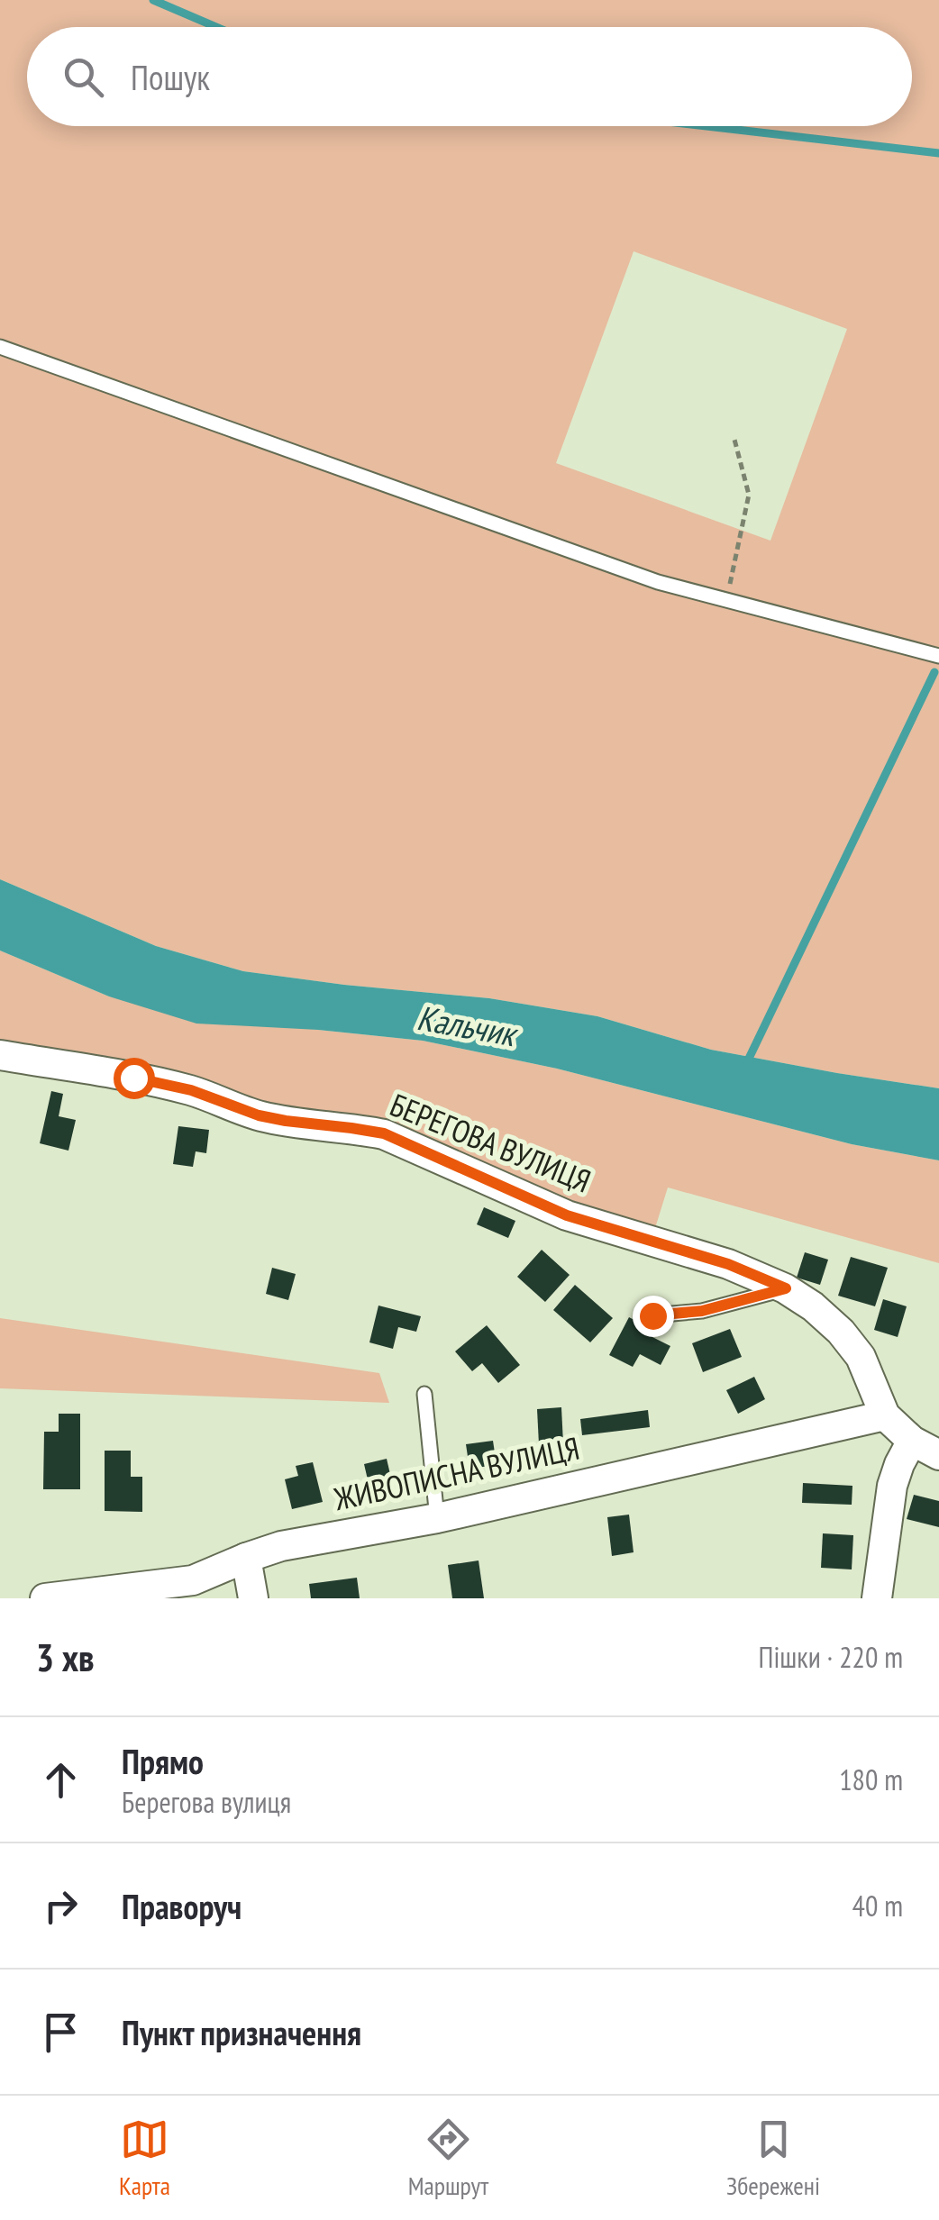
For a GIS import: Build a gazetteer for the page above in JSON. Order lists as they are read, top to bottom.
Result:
{
  "streets": {
    "street": ["БЕРЕГОВА ВУЛИЦЯ", "ЖИВОПИСНА ВУЛИЦЯ"]
  },
  "crossings": [
    ["БЕРЕГОВА ВУЛИЦЯ", "ЖИВОПИСНА ВУЛИЦЯ"]
  ],
  "water": ["Кальчик"],
  "page": {
    "search": "Пошук",
    "heading": ["3 хв", "Пішки · 220 m"],
    "list": [
      ["Прямо", "Берегова вулиця", "180 m"],
      ["Праворуч", "40 m"],
      "Пункт призначення"
    ],
    "nav": ["Карта", "Маршрут", "Збережені"]
  }
}
